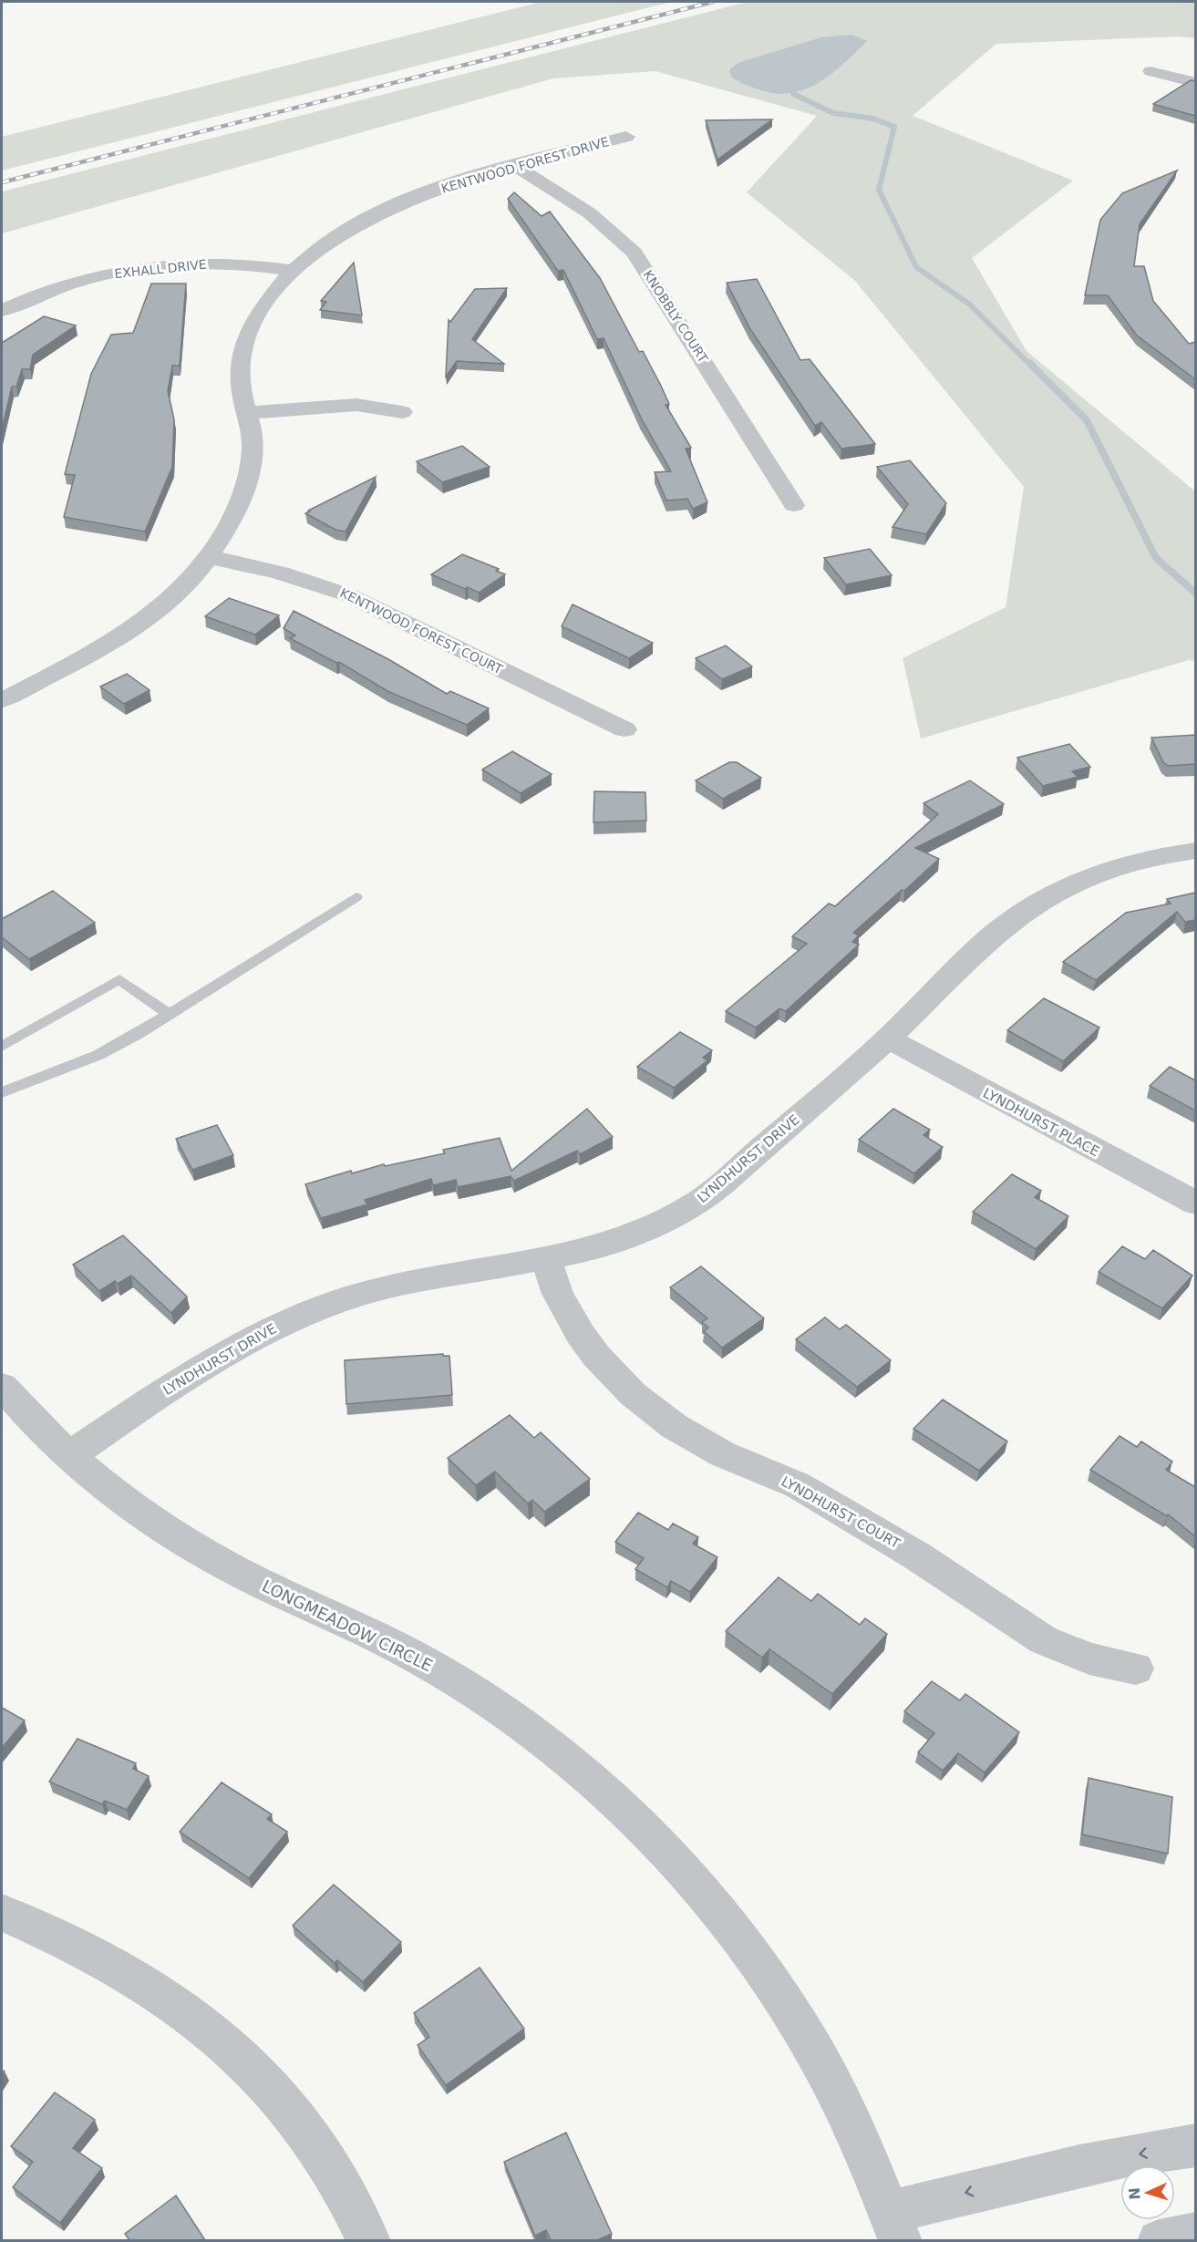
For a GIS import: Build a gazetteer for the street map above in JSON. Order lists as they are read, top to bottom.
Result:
{
  "streets": {
    "street": [
      "KENTWOOD FOREST DRIVE",
      "EXHALL DRIVE",
      "KNOBBLY COURT",
      "KENTWOOD FOREST COURT",
      "LYNDHURST PLACE",
      "LYNDHURST DRIVE",
      "LYNDHURST COURT",
      "LONGMEADOW CIRCLE"
    ]
  },
  "crossings": [
    ["KENTWOOD FOREST DRIVE", "EXHALL DRIVE"],
    ["KENTWOOD FOREST DRIVE", "KNOBBLY COURT"],
    ["KENTWOOD FOREST DRIVE", "KENTWOOD FOREST COURT"],
    ["LYNDHURST PLACE", "LYNDHURST DRIVE"],
    ["LYNDHURST DRIVE", "LYNDHURST COURT"],
    ["LYNDHURST DRIVE", "LONGMEADOW CIRCLE"]
  ],
  "north": "left"
}
